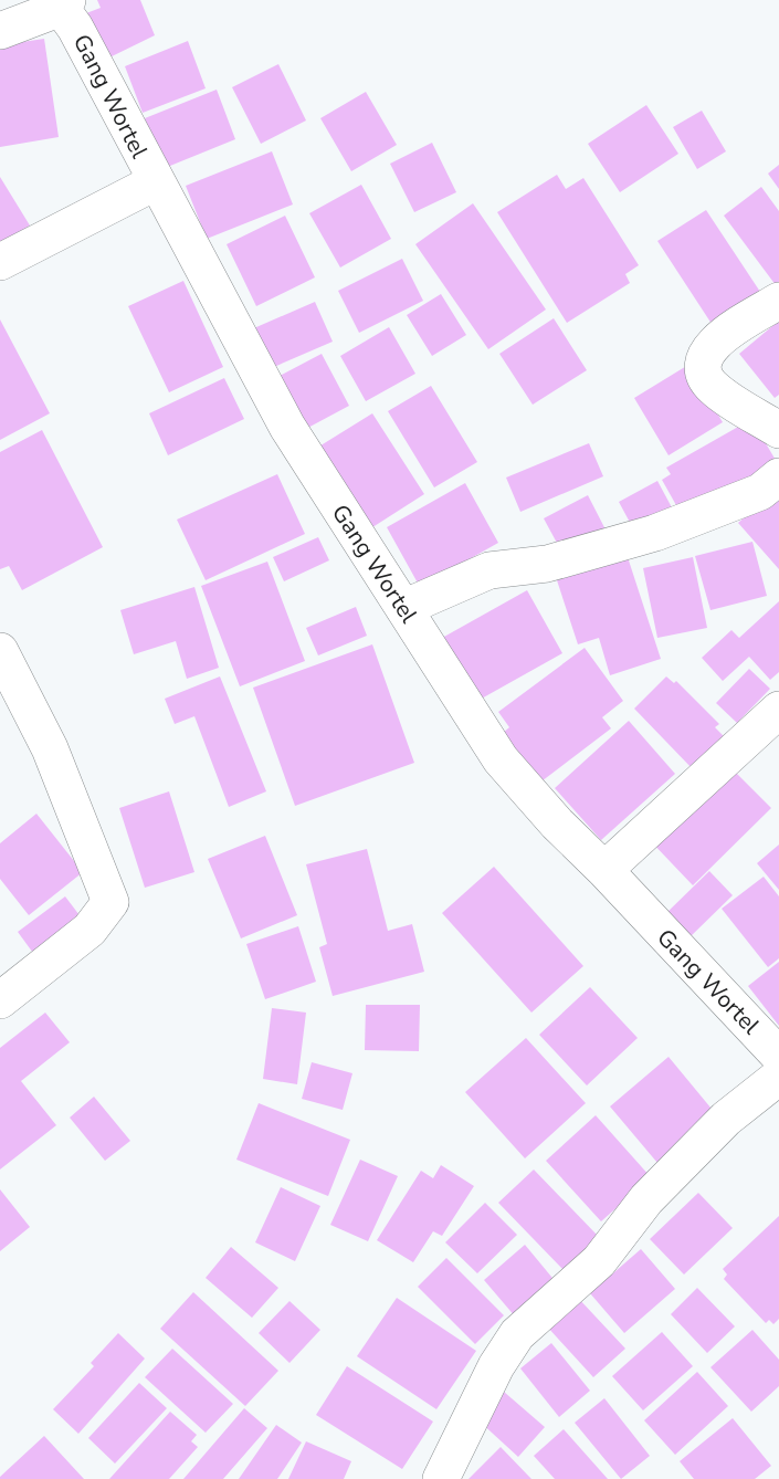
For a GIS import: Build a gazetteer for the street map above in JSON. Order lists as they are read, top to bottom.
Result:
{
  "streets": {
    "street": ["Gang Wortel"]
  }
}
